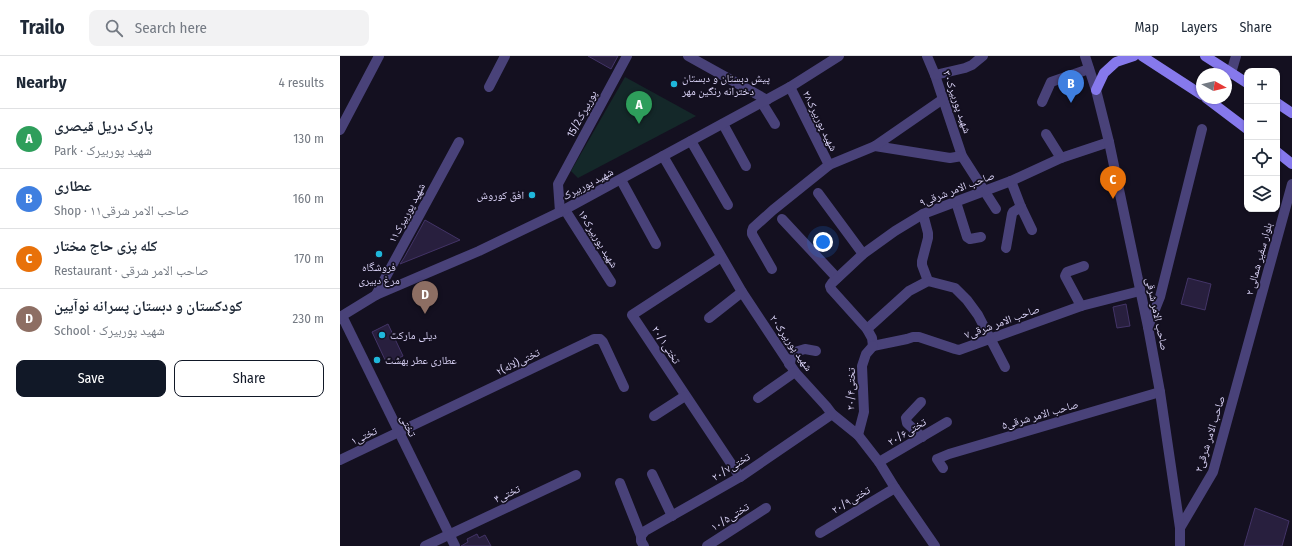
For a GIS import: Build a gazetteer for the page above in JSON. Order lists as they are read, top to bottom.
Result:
{
  "streets": {
    "street": [
      "شهید پوربیرک۳۰",
      "پوربیرک15/2",
      "شهید پوربیرک۲۸",
      "شهید پوربیرک",
      "صاحب الامر شرقی۹",
      "شهید پوربیرک۱۱",
      "شهید پوربیرک۱۶",
      "بلوار سفیر شمالی ۲",
      "صاحب الامر شرقی",
      "صاحب الامر شرقی۷",
      "شهید پوربیرک۲۰",
      "تختی۲۰/۱",
      "۲تختی(لاله)",
      "تختی۲۰/۴",
      "صاحب الامر شرقی۵",
      "تختی",
      "تختی۲۰/۶",
      "۲صاحب الامر شرقی",
      "تختی۱",
      "تختی۲۰/۷",
      "تختی۴",
      "تختی۲۰/۹",
      "تختی۱۰/۵"
    ]
  },
  "crossings": [
    ["شهید پوربیرک۳۰", "صاحب الامر شرقی۹"],
    ["پوربیرک15/2", "شهید پوربیرک"],
    ["پوربیرک15/2", "شهید پوربیرک۱۶"],
    ["شهید پوربیرک۲۸", "شهید پوربیرک"],
    ["شهید پوربیرک", "شهید پوربیرک۱۱"],
    ["شهید پوربیرک", "شهید پوربیرک۱۶"],
    ["شهید پوربیرک", "شهید پوربیرک۲۰"],
    ["شهید پوربیرک", "تختی"],
    ["صاحب الامر شرقی۹", "صاحب الامر شرقی"],
    ["بلوار سفیر شمالی ۲", "۲صاحب الامر شرقی"],
    ["صاحب الامر شرقی", "صاحب الامر شرقی۷"],
    ["صاحب الامر شرقی", "صاحب الامر شرقی۵"],
    ["صاحب الامر شرقی", "۲صاحب الامر شرقی"],
    ["صاحب الامر شرقی۷", "تختی۲۰/۴"],
    ["شهید پوربیرک۲۰", "تختی۲۰/۱"],
    ["شهید پوربیرک۲۰", "تختی۲۰/۴"],
    ["شهید پوربیرک۲۰", "تختی۲۰/۶"],
    ["شهید پوربیرک۲۰", "تختی۲۰/۷"],
    ["شهید پوربیرک۲۰", "تختی۲۰/۹"],
    ["تختی۲۰/۱", "تختی۲۰/۷"],
    ["۲تختی(لاله)", "تختی"],
    ["۲تختی(لاله)", "تختی۱"],
    ["تختی", "تختی۱"],
    ["تختی", "تختی۴"]
  ],
  "places": [
    "پیش دبستان و دبستان دخترانه رنگین مهر",
    "افق کوروش",
    "فروشگاه مرغ دبیری",
    "دیلی مارکت",
    "عطاری عطر بهشت"
  ],
  "north": "right",
  "page": {
    "header": "Trailo",
    "search": "Search here",
    "nav": ["Map", "Layers", "Share"],
    "heading": ["Nearby", "4 results"],
    "map_buttons": ["+", "−"],
    "pins": [
      "B",
      "A",
      "C",
      "D"
    ],
    "list": [
      {
        "mark": "A",
        "name": "پارک دریل قیصری",
        "note": "Park · شهید پوربیرک",
        "value": "130 m"
      },
      {
        "mark": "B",
        "name": "عطاری",
        "note": "Shop · صاحب الامر شرقی۱۱",
        "value": "160 m"
      },
      {
        "mark": "C",
        "name": "کله پزی حاج مختار",
        "note": "Restaurant · صاحب الامر شرقی",
        "value": "170 m"
      },
      {
        "mark": "D",
        "name": "کودکستان و دبستان پسرانه نوآیین",
        "note": "School · شهید پوربیرک",
        "value": "230 m"
      }
    ],
    "buttons": ["Save", "Share"]
  }
}
